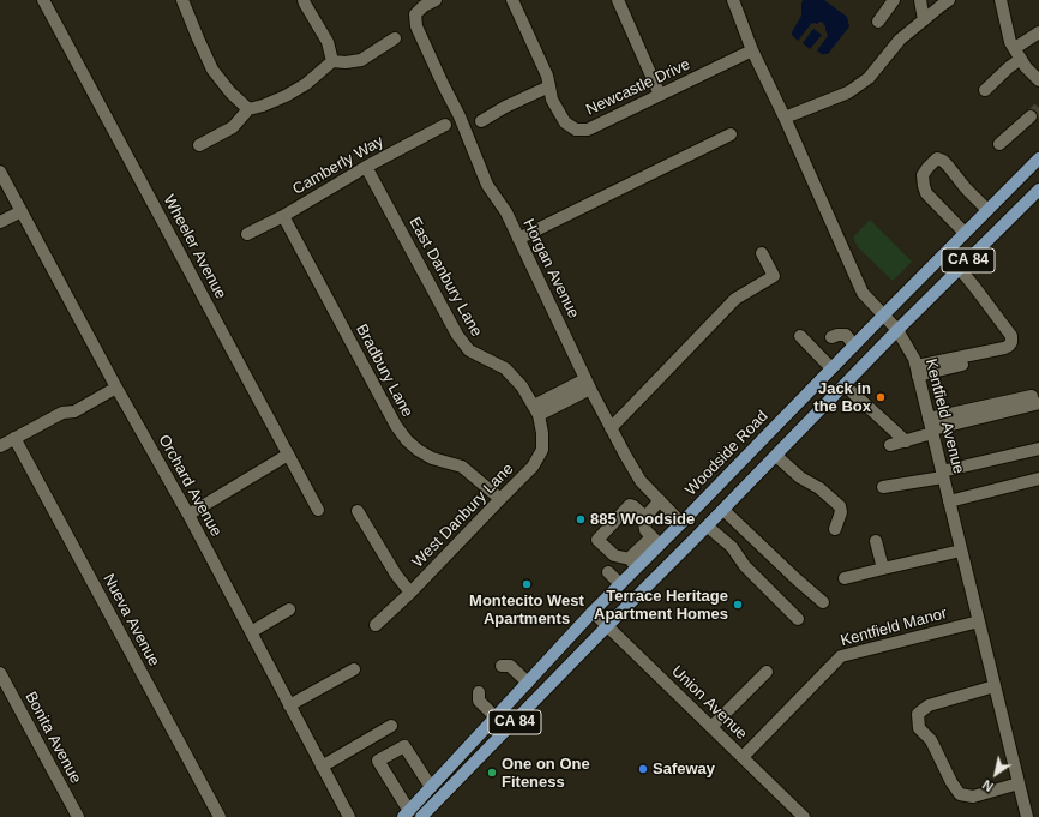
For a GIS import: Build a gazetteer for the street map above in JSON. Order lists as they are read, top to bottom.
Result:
{
  "streets": {
    "main road": ["CA 84", "Woodside Road"],
    "street": [
      "Newcastle Drive",
      "Camberly Way",
      "Wheeler Avenue",
      "Horgan Avenue",
      "East Danbury Lane",
      "Bradbury Lane",
      "Kentfield Avenue",
      "Orchard Avenue",
      "West Danbury Lane",
      "Nueva Avenue",
      "Kentfield Manor",
      "Union Avenue",
      "Bonita Avenue"
    ]
  },
  "crossings": [
    ["Newcastle Drive", "Kentfield Avenue"],
    ["Camberly Way", "East Danbury Lane"],
    ["Camberly Way", "Bradbury Lane"],
    ["CA 84", "Kentfield Avenue"],
    ["CA 84", "Union Avenue"],
    ["Horgan Avenue", "Woodside Road"],
    ["East Danbury Lane", "West Danbury Lane"],
    ["Bradbury Lane", "West Danbury Lane"],
    ["Kentfield Avenue", "Woodside Road"],
    ["Kentfield Avenue", "Kentfield Manor"],
    ["Woodside Road", "Union Avenue"],
    ["Kentfield Manor", "Union Avenue"]
  ],
  "places": [
    "Jack in the Box",
    "885 Woodside",
    "Montecito West Apartments",
    "Terrace Heritage Apartment Homes",
    "Safeway",
    "One on One Fiteness"
  ],
  "north": "bottom left"
}
